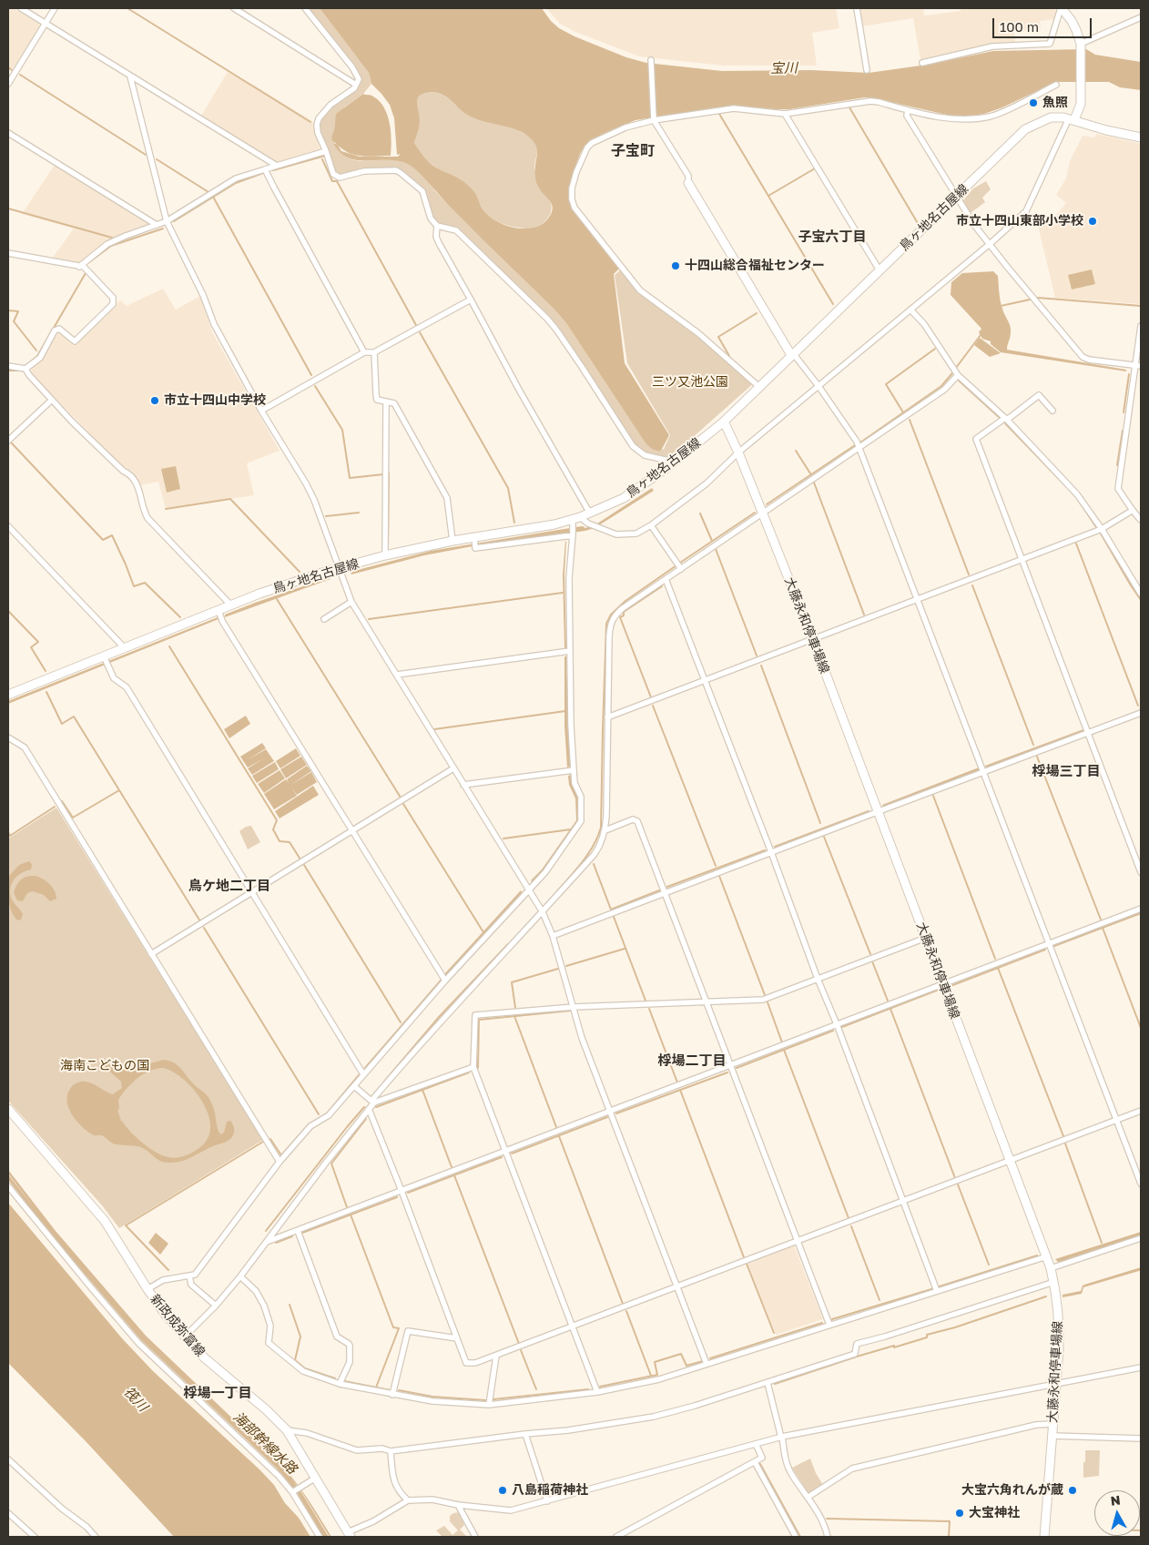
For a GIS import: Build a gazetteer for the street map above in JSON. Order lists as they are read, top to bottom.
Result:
{
  "streets": {
    "main road": ["鳥ヶ地名古屋線", "大藤永和停車場線", "新政成弥富線"]
  },
  "crossings": [
    ["鳥ヶ地名古屋線", "大藤永和停車場線"]
  ],
  "districts": [
    "子宝町",
    "子宝六丁目",
    "桴場三丁目",
    "鳥ケ地二丁目",
    "桴場二丁目",
    "桴場一丁目"
  ],
  "water": ["宝川", "筏川", "海部幹線水路"],
  "parks": ["三ツ又池公園", "海南こどもの国"],
  "places": [
    "魚照",
    "市立十四山東部小学校",
    "十四山総合福祉センター",
    "市立十四山中学校",
    "八島稲荷神社",
    "大宝六角れんが蔵",
    "大宝神社"
  ],
  "scale_bar": "100 m",
  "north": "top"
}
